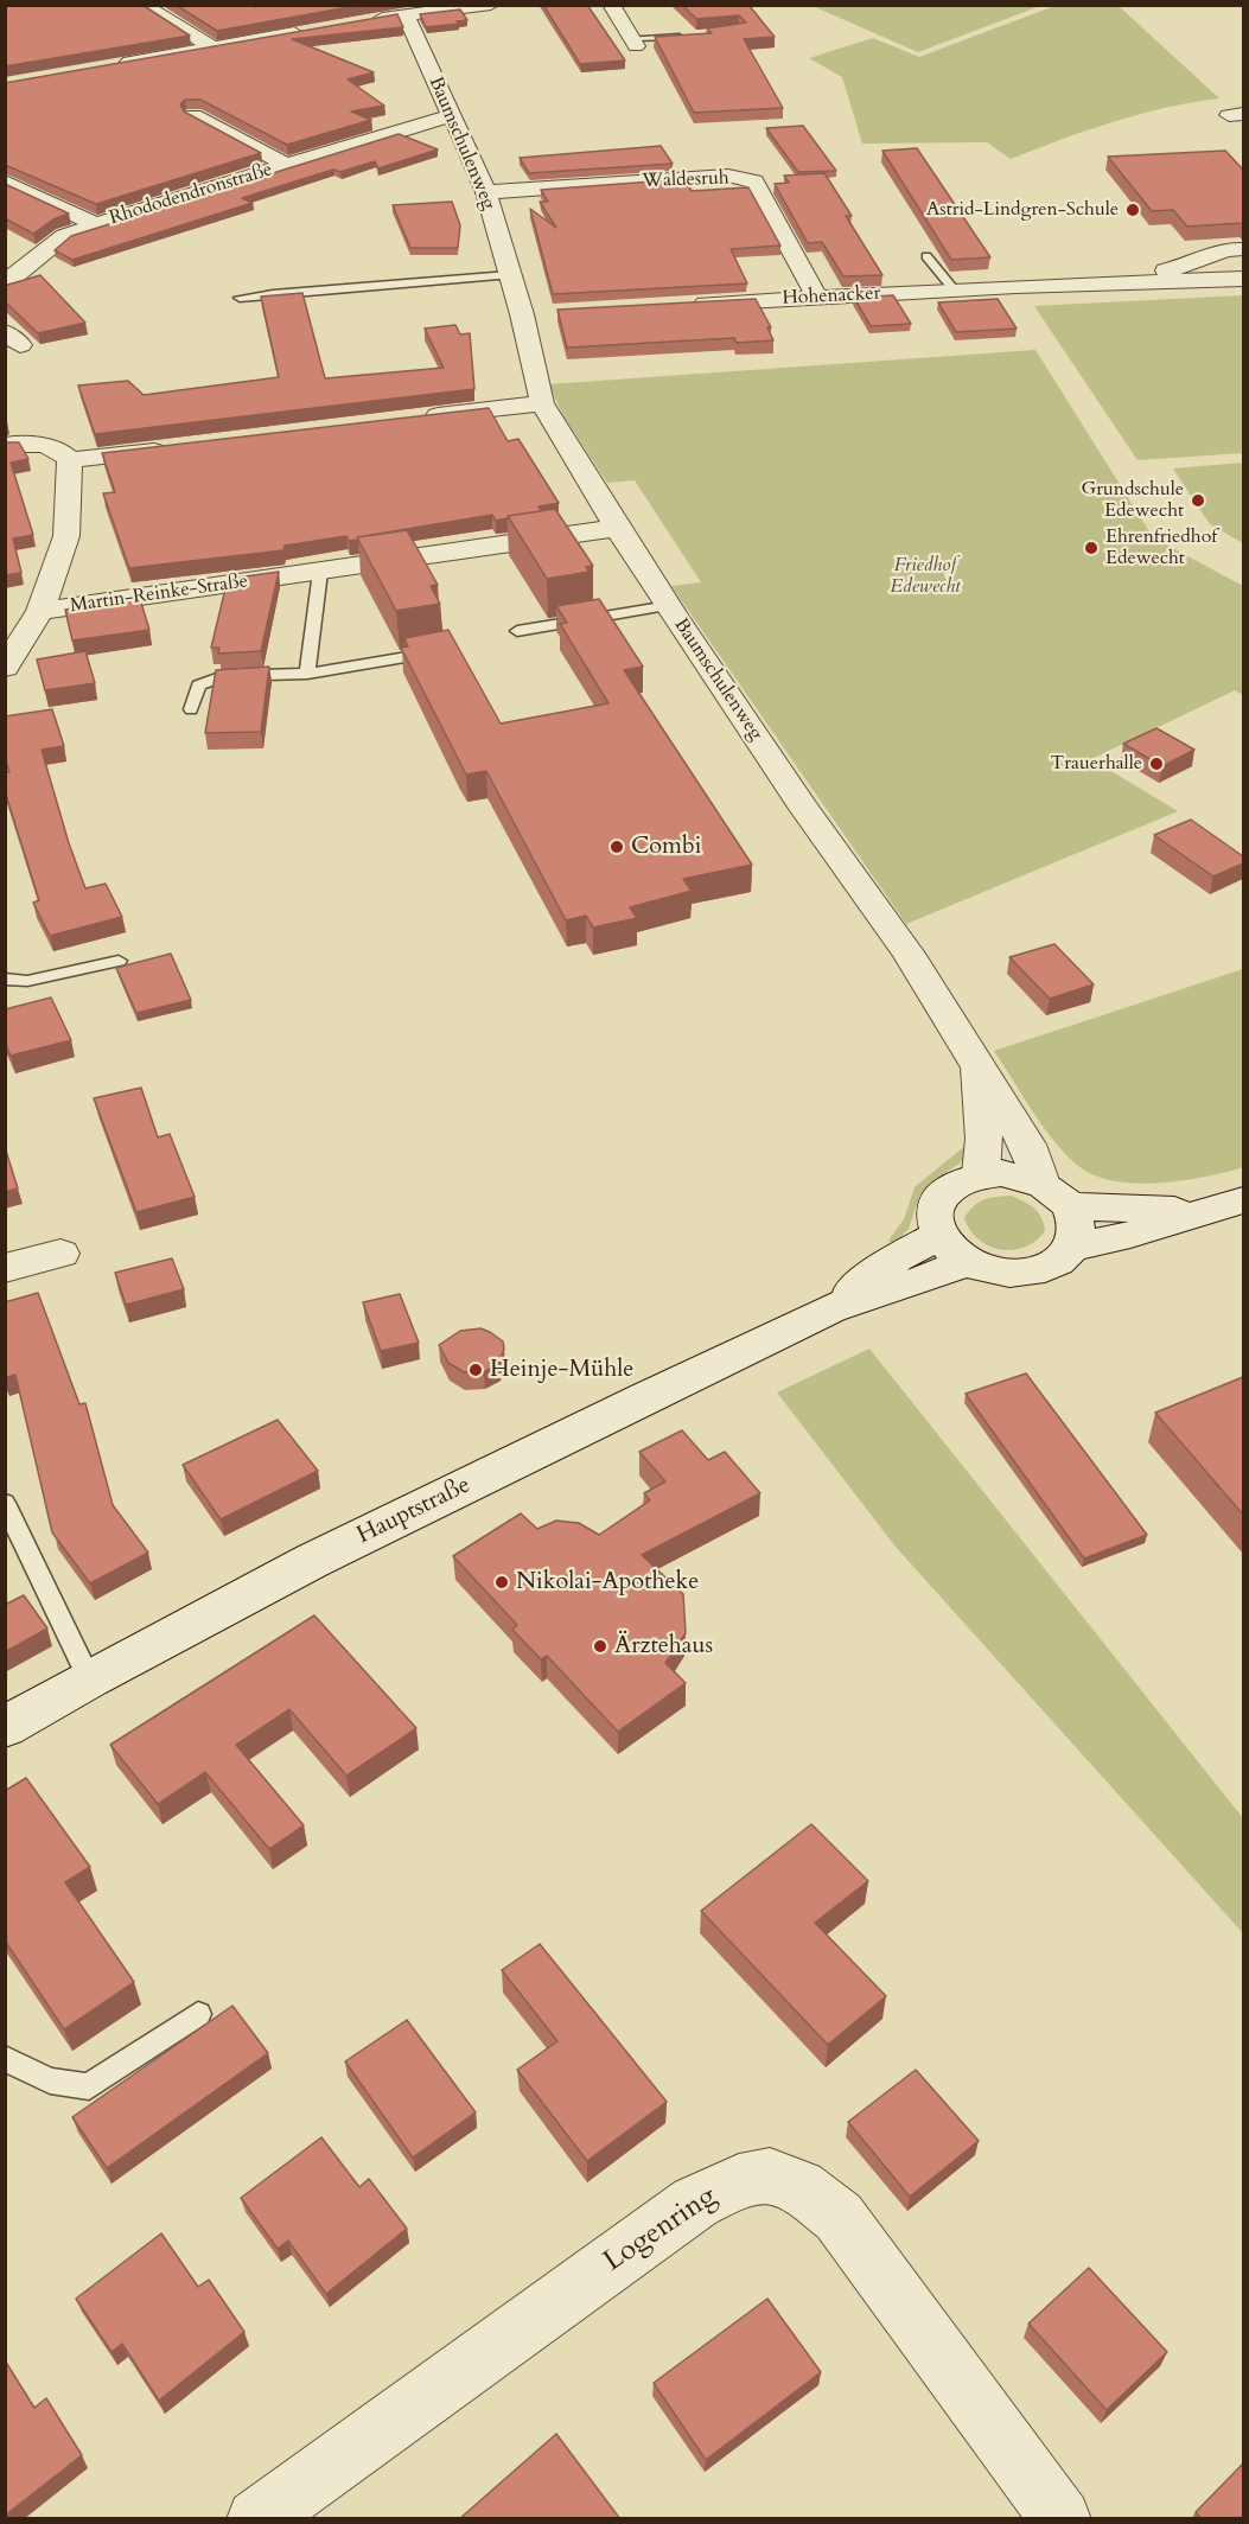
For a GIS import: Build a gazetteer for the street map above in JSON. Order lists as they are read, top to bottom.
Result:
{
  "streets": {
    "street": [
      "Baumschulenweg",
      "Waldesruh",
      "Rhododendronstraße",
      "Hohenacker",
      "Martin-Reinke-Straße",
      "Hauptstraße",
      "Logenring"
    ]
  },
  "crossings": [
    ["Baumschulenweg", "Waldesruh"],
    ["Baumschulenweg", "Rhododendronstraße"],
    ["Baumschulenweg", "Martin-Reinke-Straße"],
    ["Baumschulenweg", "Hauptstraße"],
    ["Waldesruh", "Hohenacker"]
  ],
  "parks": ["Friedhof Edewecht"],
  "places": [
    "Astrid-Lindgren-Schule",
    "Grundschule Edewecht",
    "Ehrenfriedhof Edewecht",
    "Trauerhalle",
    "Combi",
    "Heinje-Mühle",
    "Nikolai-Apotheke",
    "Ärztehaus"
  ]
}
